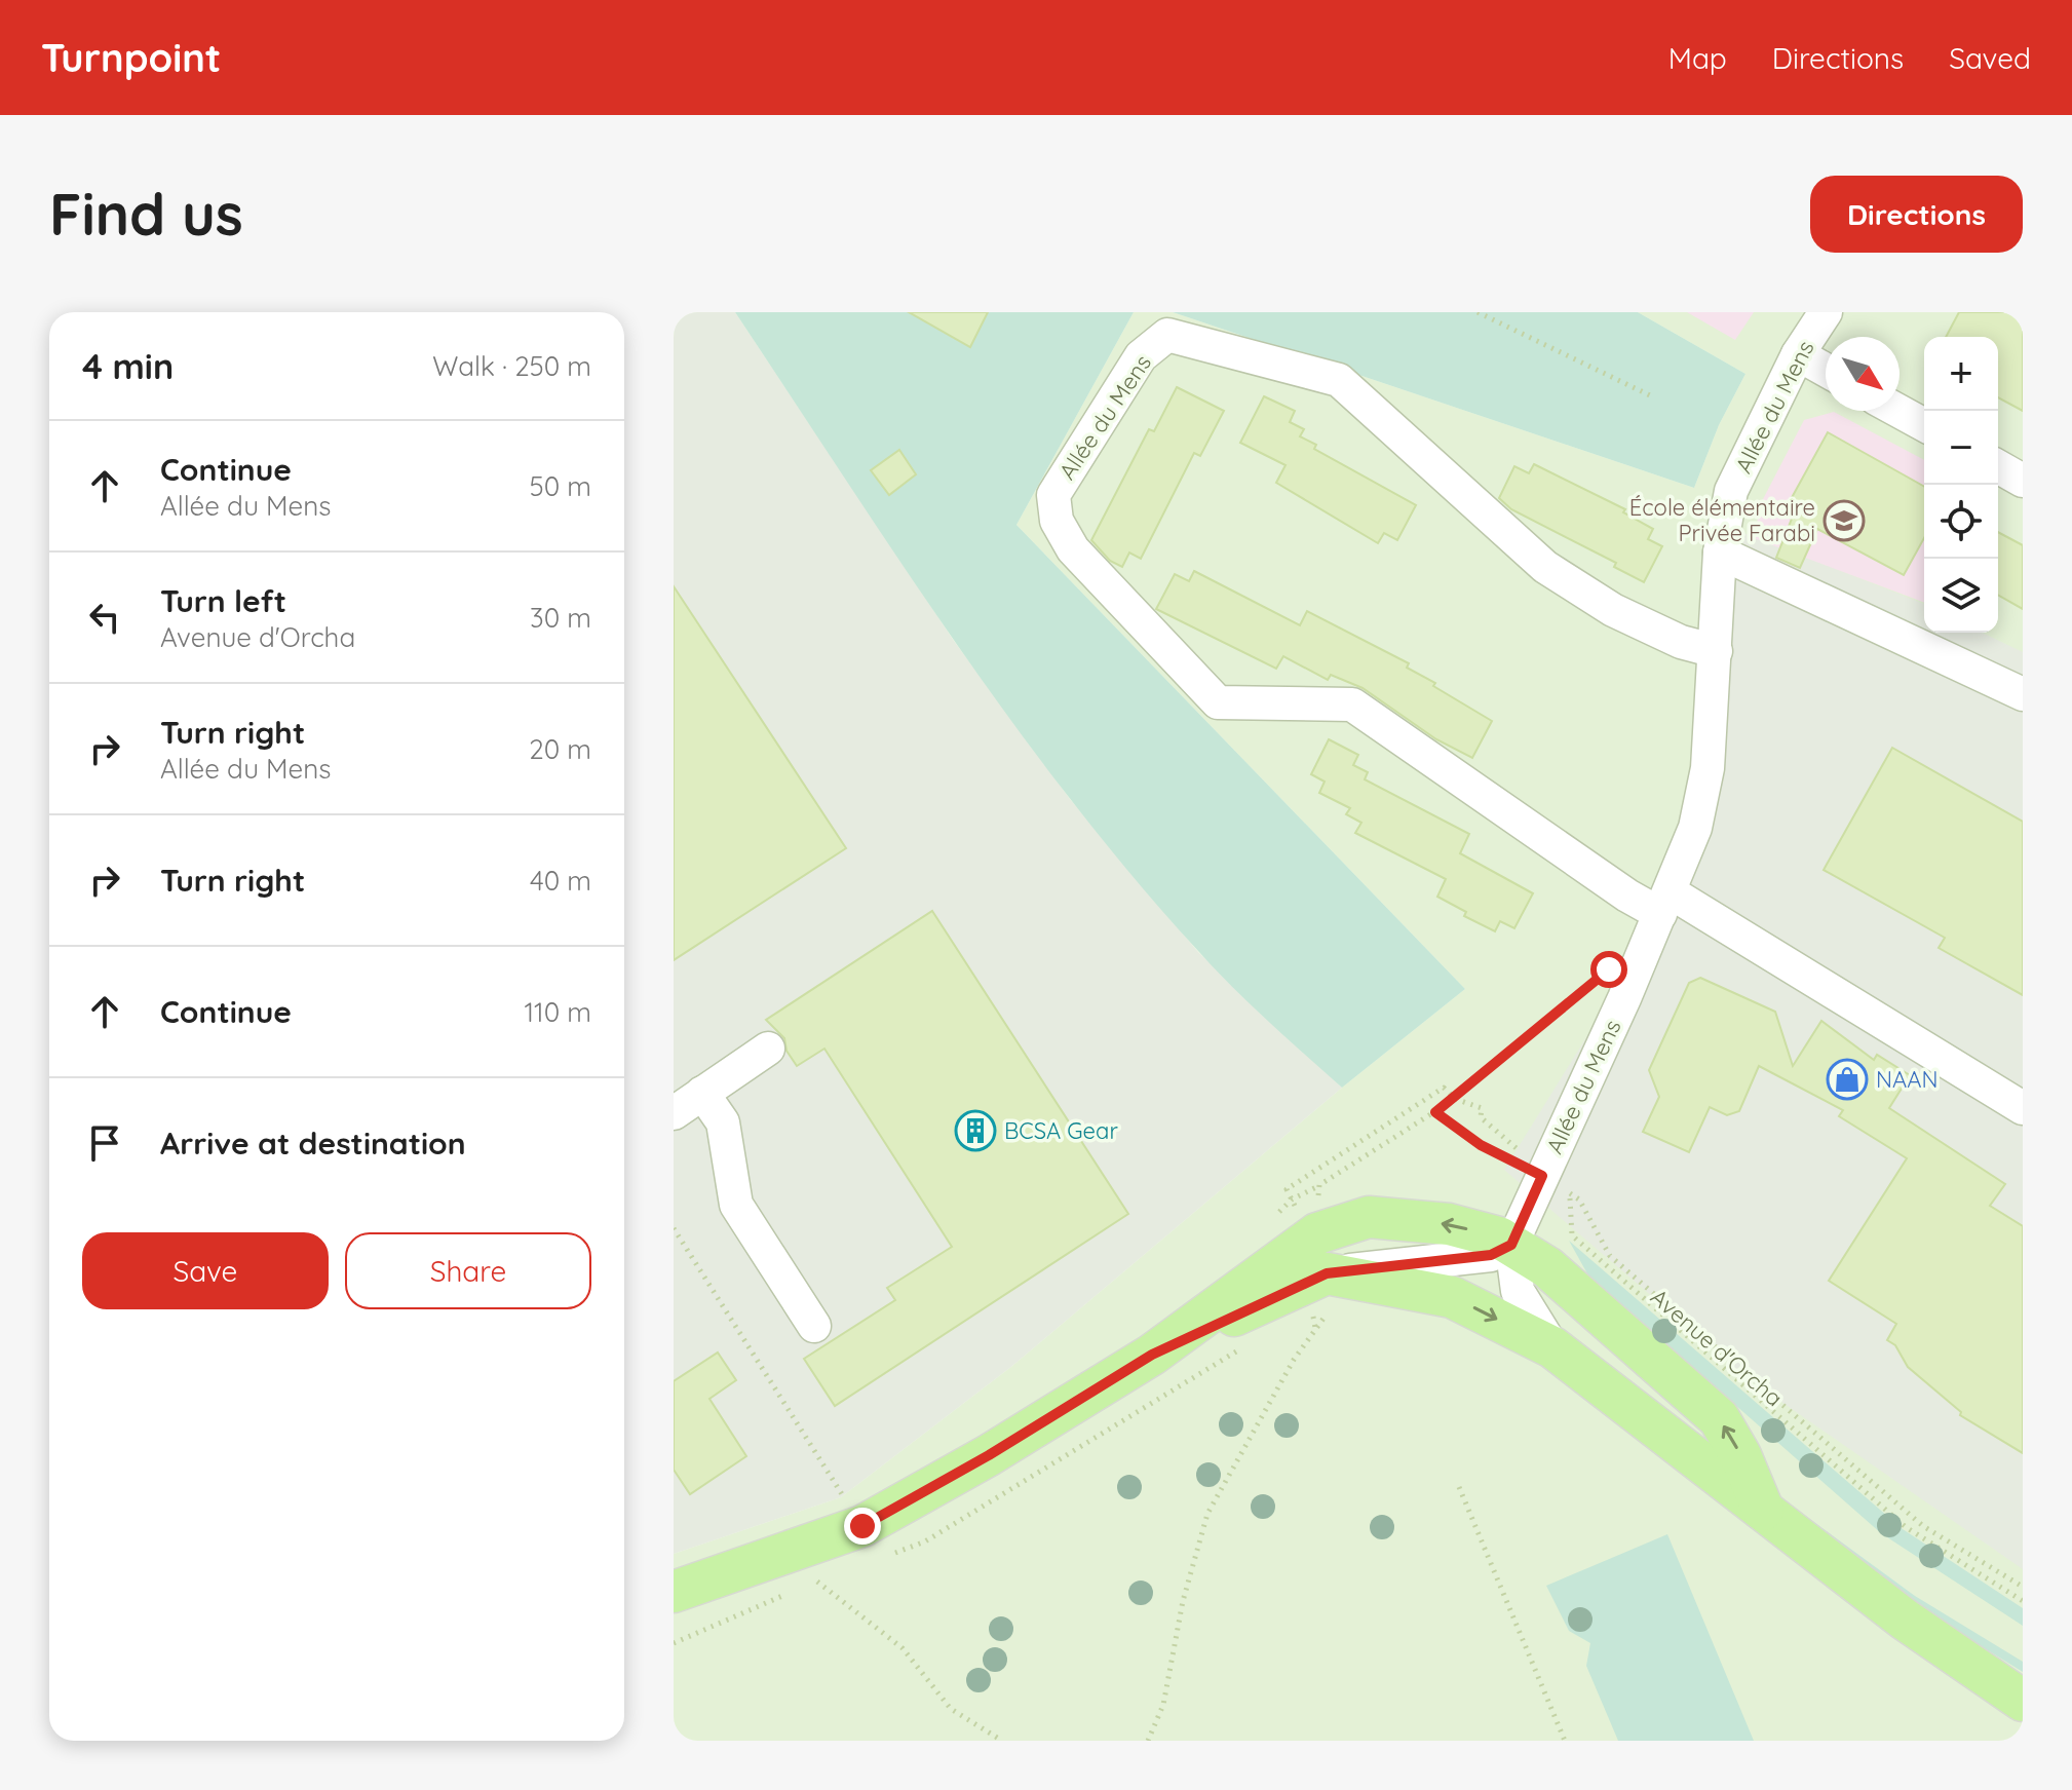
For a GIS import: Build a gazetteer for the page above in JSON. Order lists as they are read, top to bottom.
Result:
{
  "streets": {
    "street": ["Allée du Mens"],
    "path": ["Avenue d'Orcha"]
  },
  "crossings": [
    ["Allée du Mens", "Avenue d'Orcha"]
  ],
  "places": {
    "school or university": ["École élémentaire Privée Farabi"],
    "shop": ["NAAN"],
    "building": ["BCSA Gear"]
  },
  "north": "bottom right",
  "page": {
    "header": "Turnpoint",
    "nav": ["Map", "Directions", "Saved"],
    "buttons": [
      "Directions",
      ["Save", "Share"]
    ],
    "title": "Find us",
    "heading": ["4 min", "Walk · 250 m"],
    "map_buttons": ["+", "−"],
    "list": [
      ["Continue", "Allée du Mens", "50 m"],
      ["Turn left", "Avenue d'Orcha", "30 m"],
      ["Turn right", "Allée du Mens", "20 m"],
      ["Turn right", "40 m"],
      ["Continue", "110 m"],
      "Arrive at destination"
    ]
  }
}
